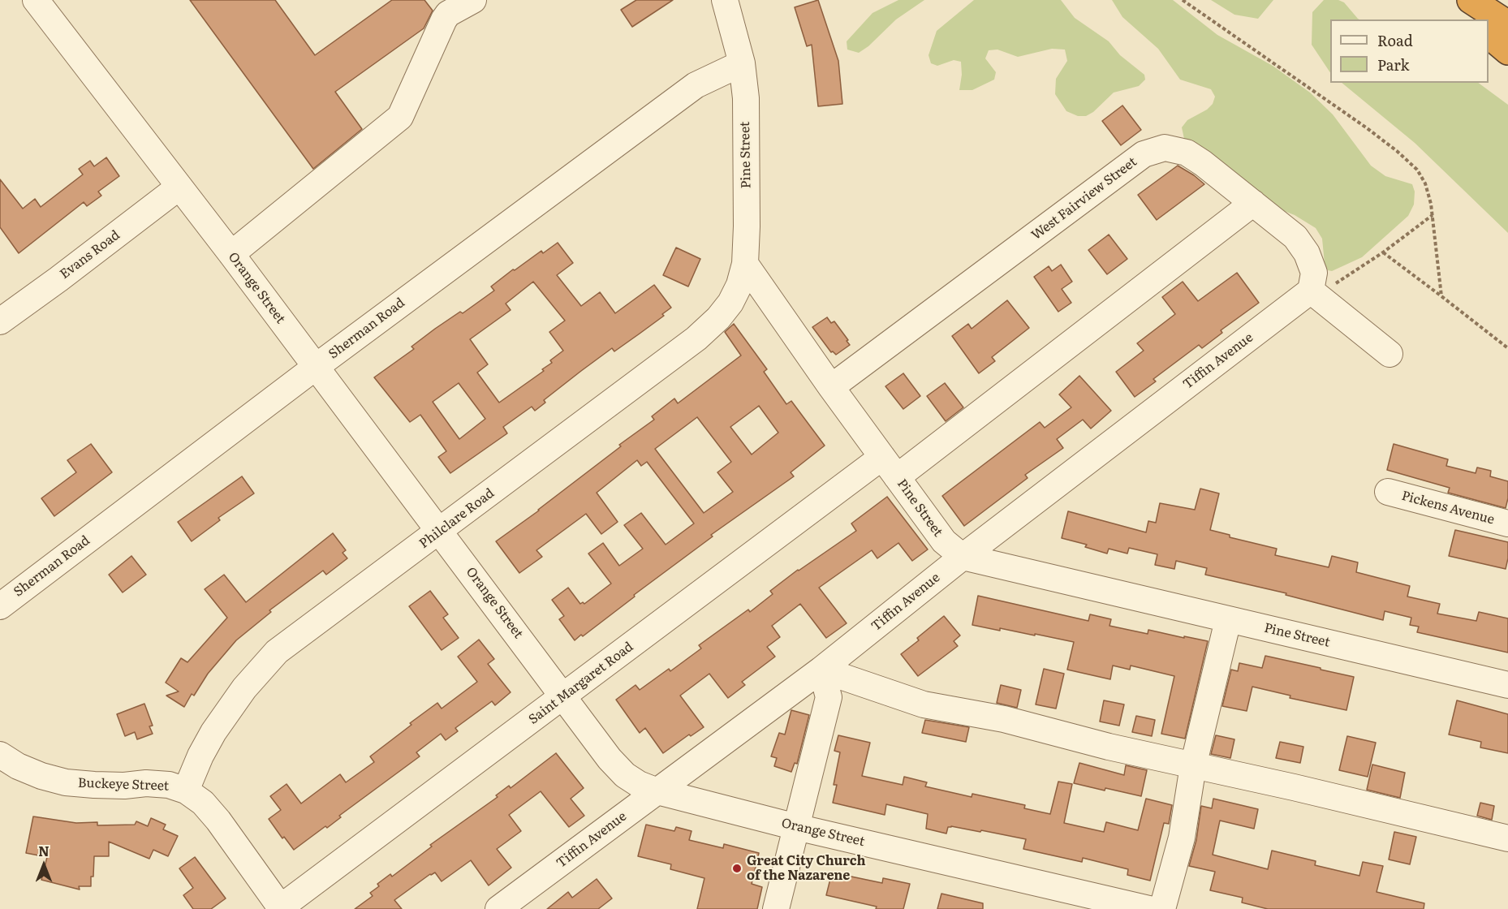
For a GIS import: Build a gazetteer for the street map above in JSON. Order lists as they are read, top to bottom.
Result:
{
  "streets": {
    "street": [
      "Pine Street",
      "West Fairview Street",
      "Evans Road",
      "Orange Street",
      "Sherman Road",
      "Tiffin Avenue",
      "Pickens Avenue",
      "Philclare Road",
      "Saint Margaret Road",
      "Buckeye Street"
    ]
  },
  "crossings": [
    ["Pine Street", "West Fairview Street"],
    ["Pine Street", "Sherman Road"],
    ["Pine Street", "Tiffin Avenue"],
    ["Pine Street", "Philclare Road"],
    ["Pine Street", "Saint Margaret Road"],
    ["West Fairview Street", "Tiffin Avenue"],
    ["Evans Road", "Orange Street"],
    ["Orange Street", "Sherman Road"],
    ["Orange Street", "Tiffin Avenue"],
    ["Orange Street", "Philclare Road"],
    ["Orange Street", "Saint Margaret Road"],
    ["Philclare Road", "Buckeye Street"],
    ["Saint Margaret Road", "Buckeye Street"]
  ],
  "places": ["Great City Church of the Nazarene"],
  "legend": ["Road", "Park"],
  "north": "top"
}
